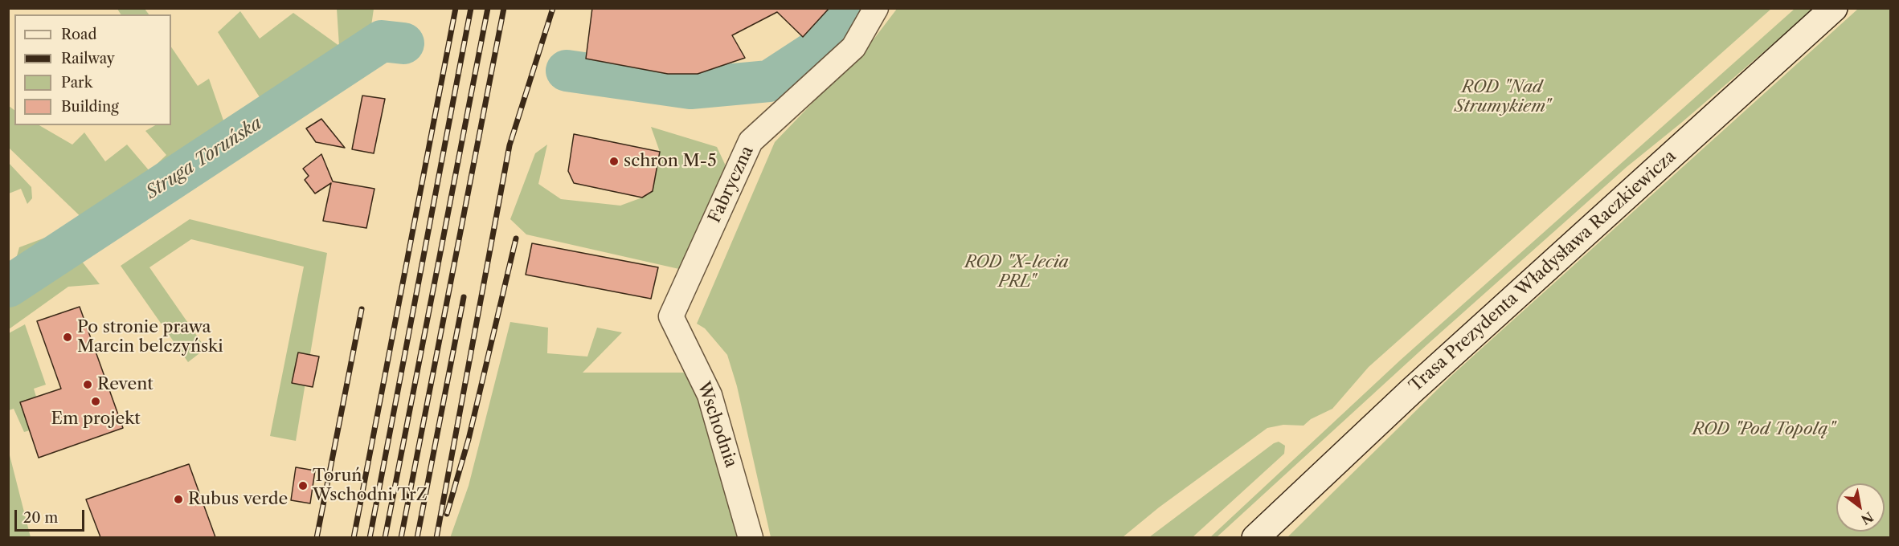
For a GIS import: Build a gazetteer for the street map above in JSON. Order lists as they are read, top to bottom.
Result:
{
  "streets": {
    "main road": ["Trasa Prezydenta Władysława Raczkiewicza"],
    "street": ["Fabryczna", "Wschodnia"]
  },
  "crossings": [
    ["Fabryczna", "Wschodnia"]
  ],
  "water": ["Struga Toruńska"],
  "parks": ["ROD \"Nad Strumykiem\"", "ROD \"X-lecia PRL\"", "ROD \"Pod Topolą\""],
  "places": [
    "schron M-5",
    "Po stronie prawa Marcin belczyński",
    "Revent",
    "Em projekt",
    "Toruń Wschodni TrZ",
    "Rubus verde"
  ],
  "legend": [
    "Road",
    "Railway",
    "Park",
    "Building"
  ],
  "scale_bar": "20 m",
  "north": "bottom right"
}
